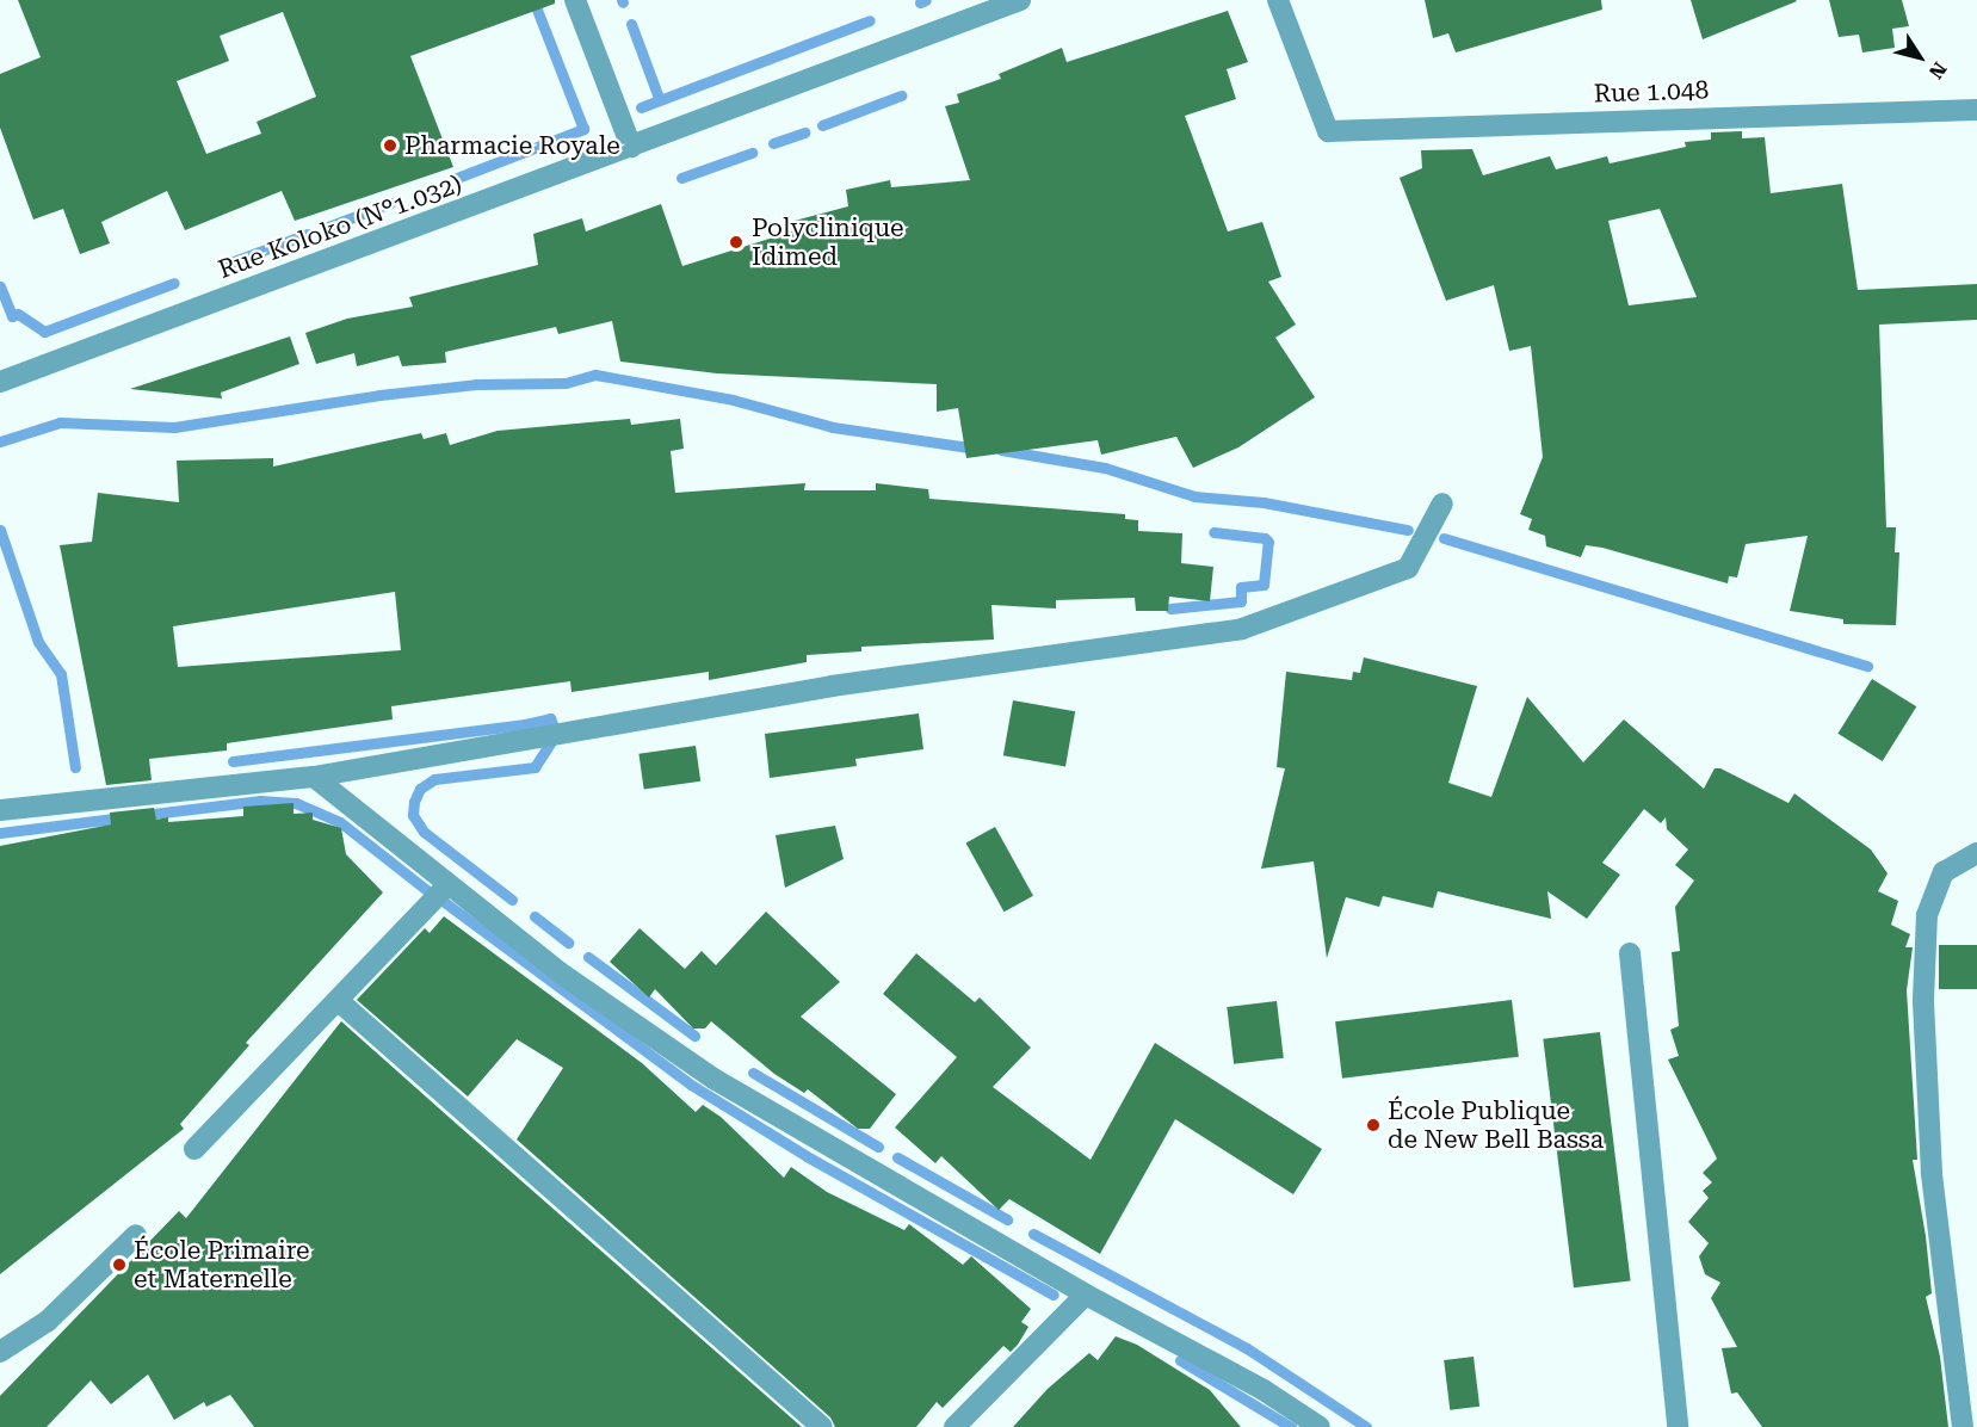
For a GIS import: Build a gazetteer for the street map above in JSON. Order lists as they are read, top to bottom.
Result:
{
  "streets": {
    "street": ["Rue 1.048", "Rue Koloko (N°1.032)"]
  },
  "places": [
    "Pharmacie Royale",
    "Polyclinique Idimed",
    "École Publique de New Bell Bassa",
    "École Primaire et Maternelle"
  ],
  "north": "bottom right"
}
